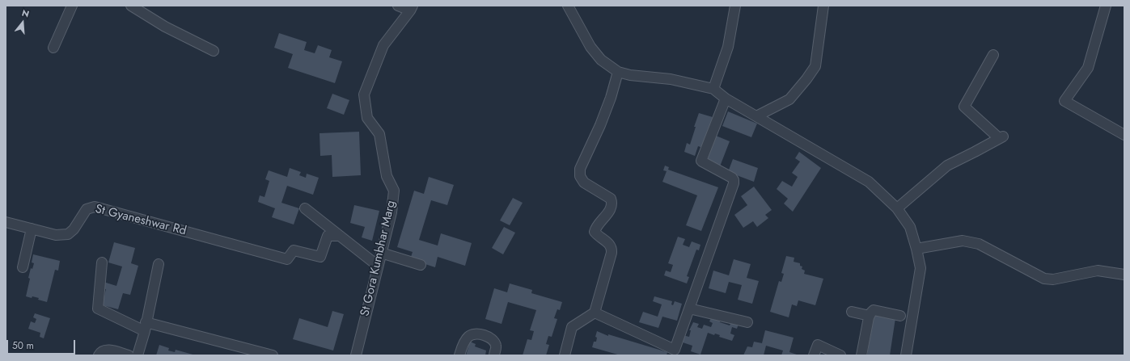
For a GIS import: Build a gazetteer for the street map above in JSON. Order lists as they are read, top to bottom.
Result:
{
  "streets": {
    "street": ["St Gyaneshwar Rd", "St Gora Kumbhar Marg"]
  },
  "scale_bar": "50 m",
  "north": "top"
}
